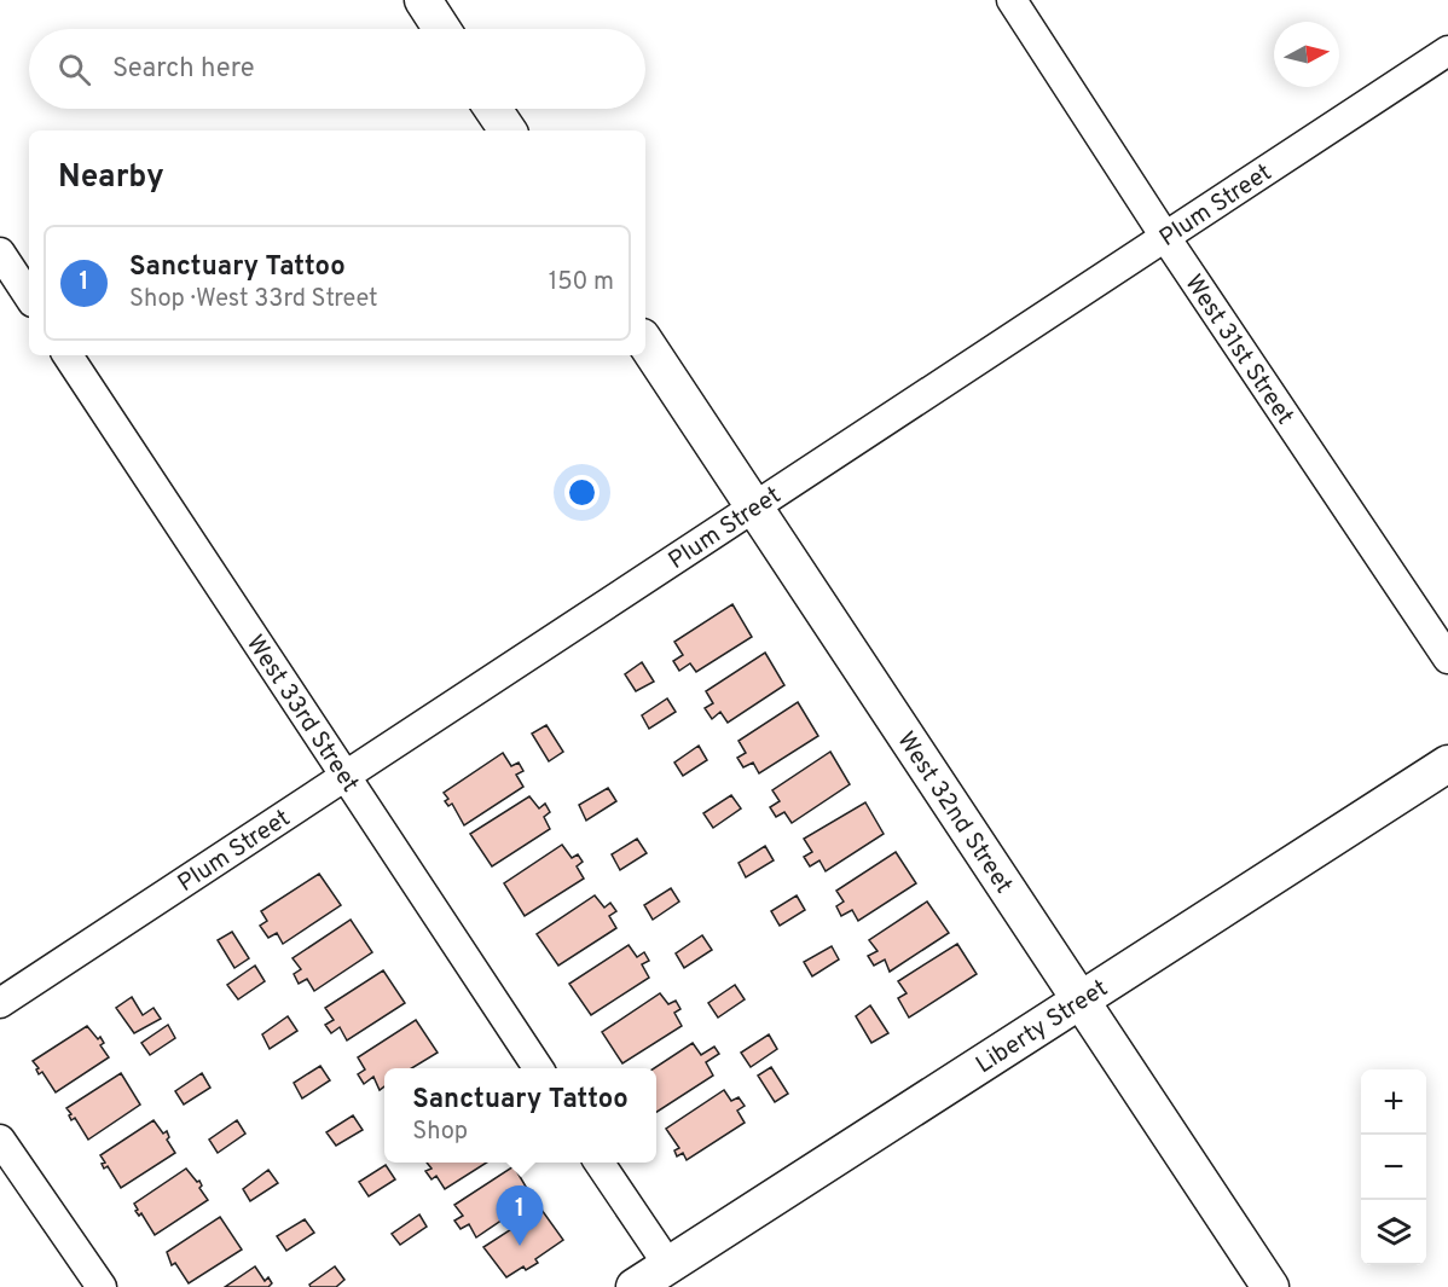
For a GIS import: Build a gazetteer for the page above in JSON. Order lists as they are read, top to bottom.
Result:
{
  "streets": {
    "street": [
      "Plum Street",
      "West 31st Street",
      "West 33rd Street",
      "West 32nd Street",
      "Liberty Street"
    ]
  },
  "crossings": [
    ["Plum Street", "West 31st Street"],
    ["Plum Street", "West 33rd Street"],
    ["Plum Street", "West 32nd Street"],
    ["West 32nd Street", "Liberty Street"]
  ],
  "north": "right",
  "page": {
    "search": "Search here",
    "heading": "Nearby",
    "list": [
      {
        "mark": "1",
        "name": "Sanctuary Tattoo",
        "note": "Shop · West 33rd Street",
        "value": "150 m"
      }
    ],
    "popup": ["Sanctuary Tattoo", "Shop"],
    "map_buttons": ["+", "−"],
    "pins": "1"
  }
}
